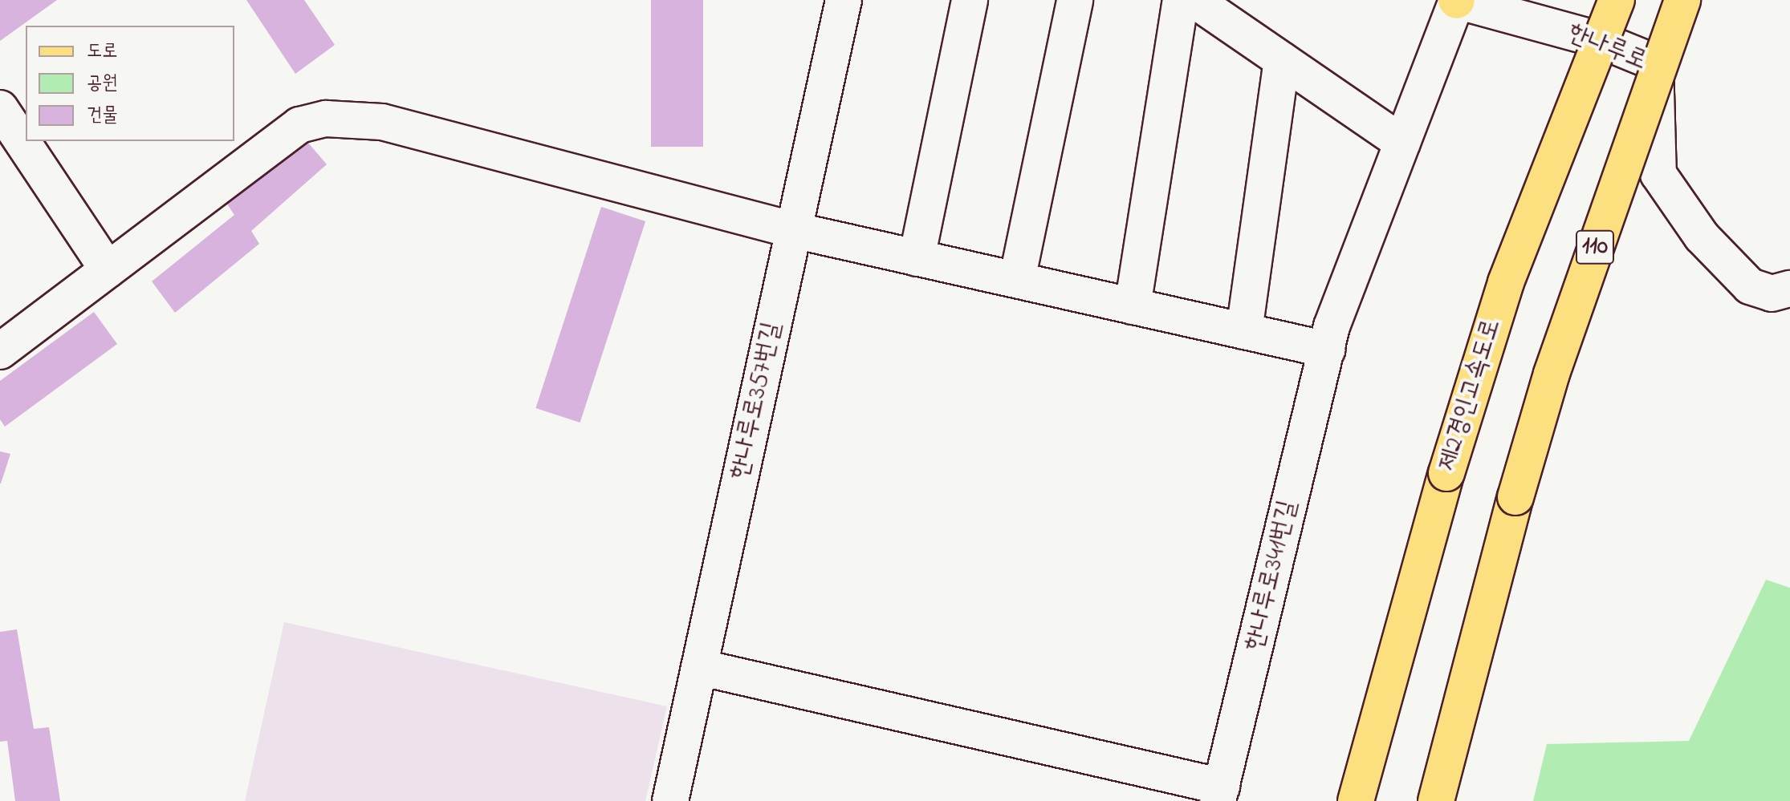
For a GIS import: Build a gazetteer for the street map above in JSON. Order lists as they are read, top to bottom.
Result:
{
  "streets": {
    "highway": ["110", "제2경인고속도로"],
    "street": ["한나루로", "한나루로357번길", "한나루로341번길"]
  },
  "crossings": [
    ["한나루로", "한나루로341번길"]
  ],
  "legend": ["도로", "공원", "건물"]
}
